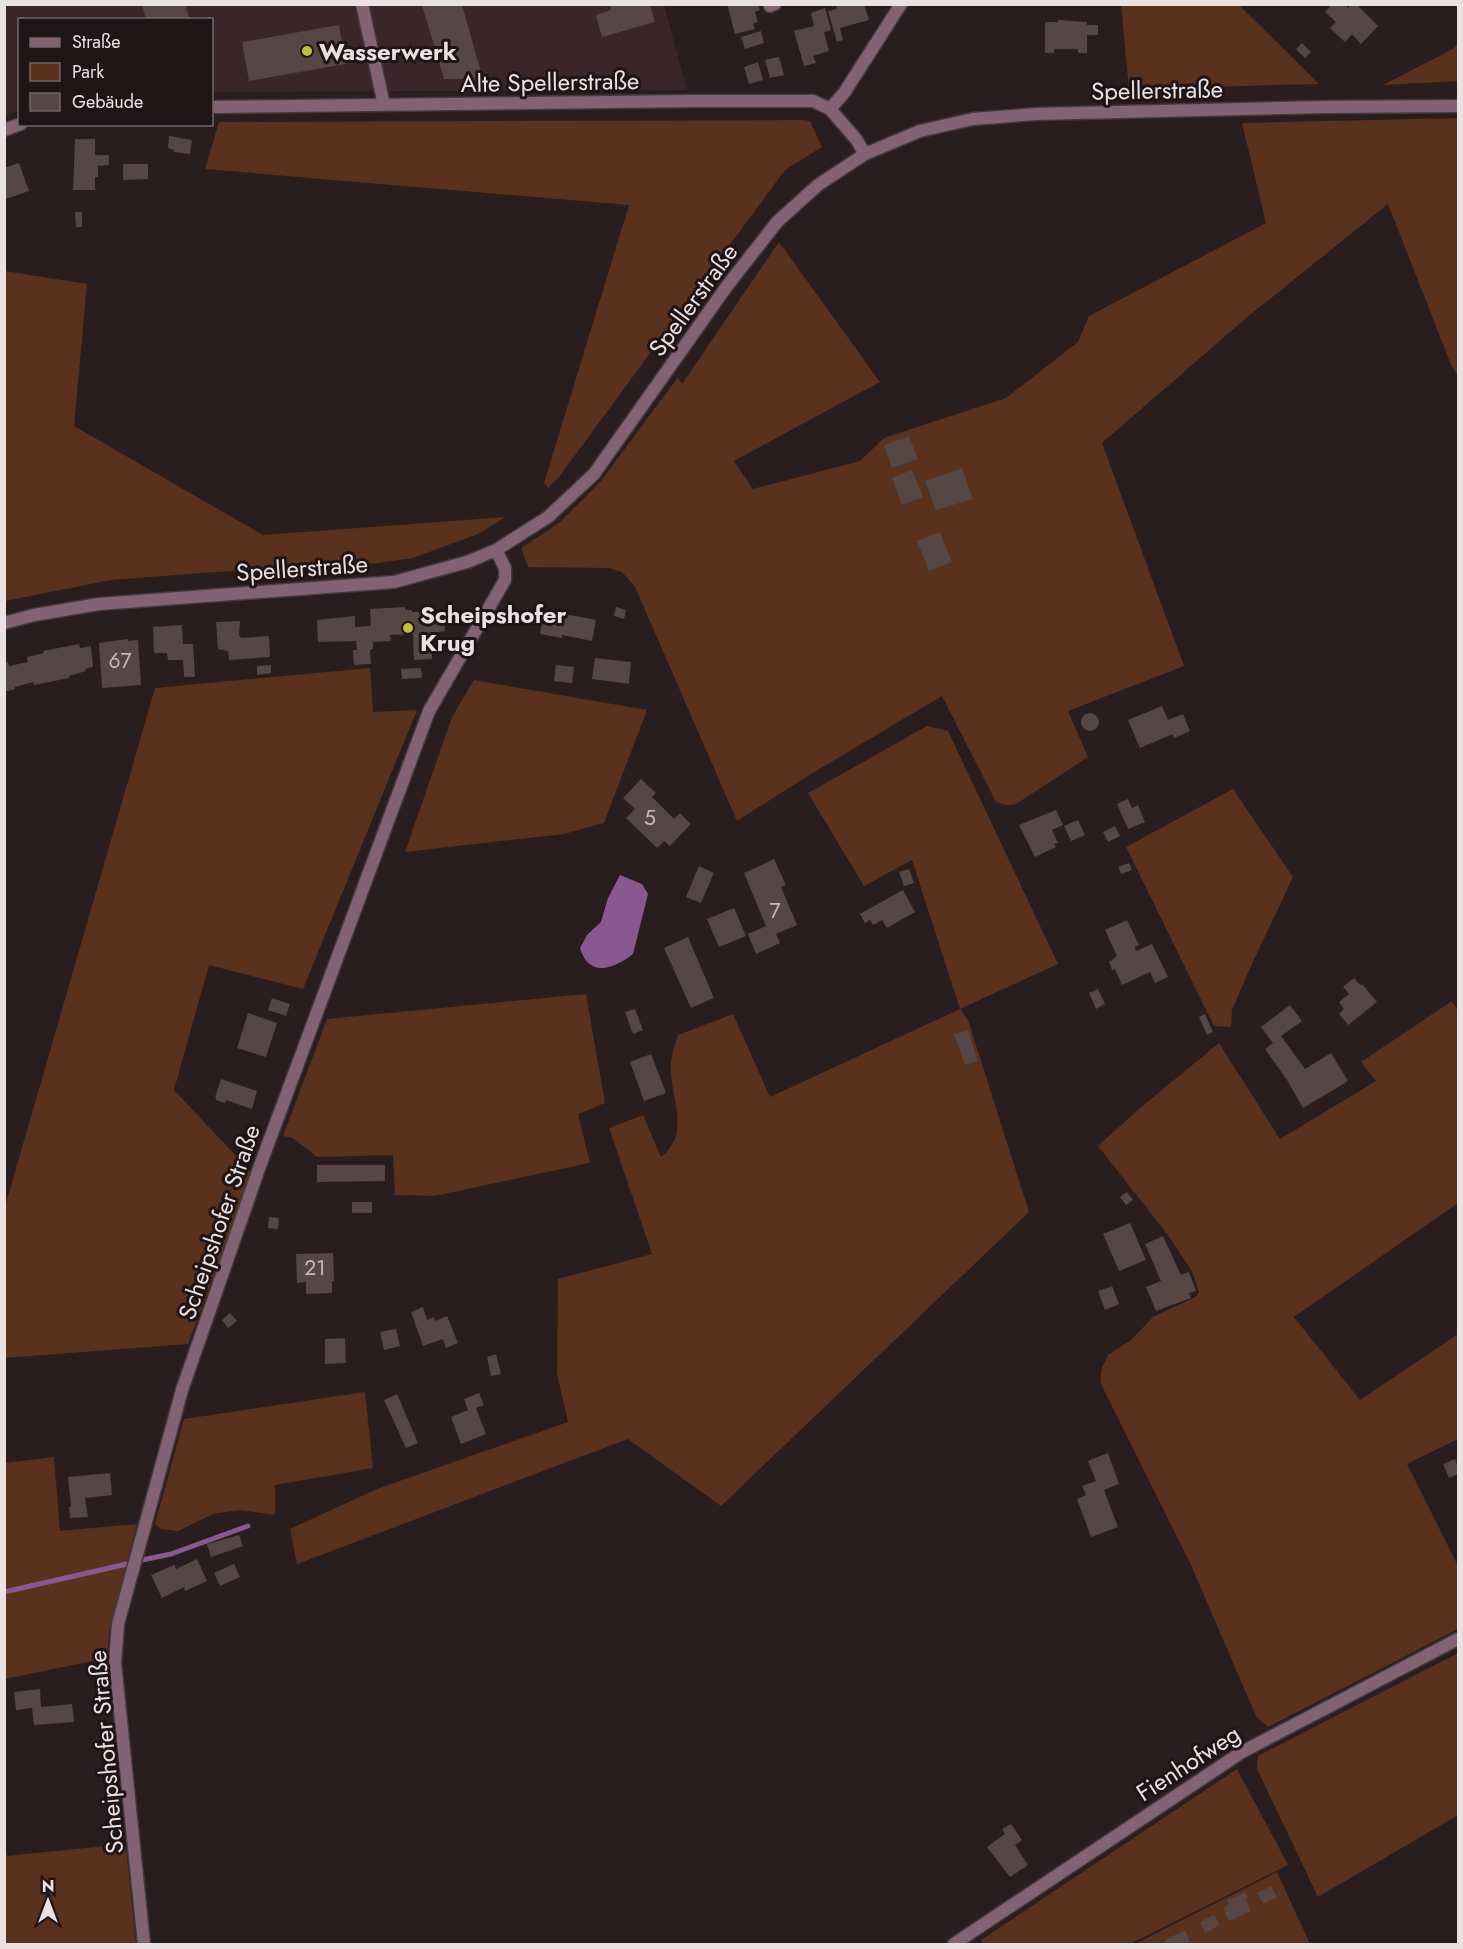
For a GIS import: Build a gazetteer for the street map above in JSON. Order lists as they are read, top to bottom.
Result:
{
  "streets": {
    "street": [
      "Alte Spellerstraße",
      "Spellerstraße",
      "Scheipshofer Straße",
      "Fienhofweg"
    ]
  },
  "crossings": [
    ["Spellerstraße", "Scheipshofer Straße"]
  ],
  "places": ["Wasserwerk", "Scheipshofer Krug"],
  "house_numbers": [
    "67",
    "5",
    "7",
    "21"
  ],
  "legend": ["Straße", "Park", "Gebäude"],
  "north": "top"
}
